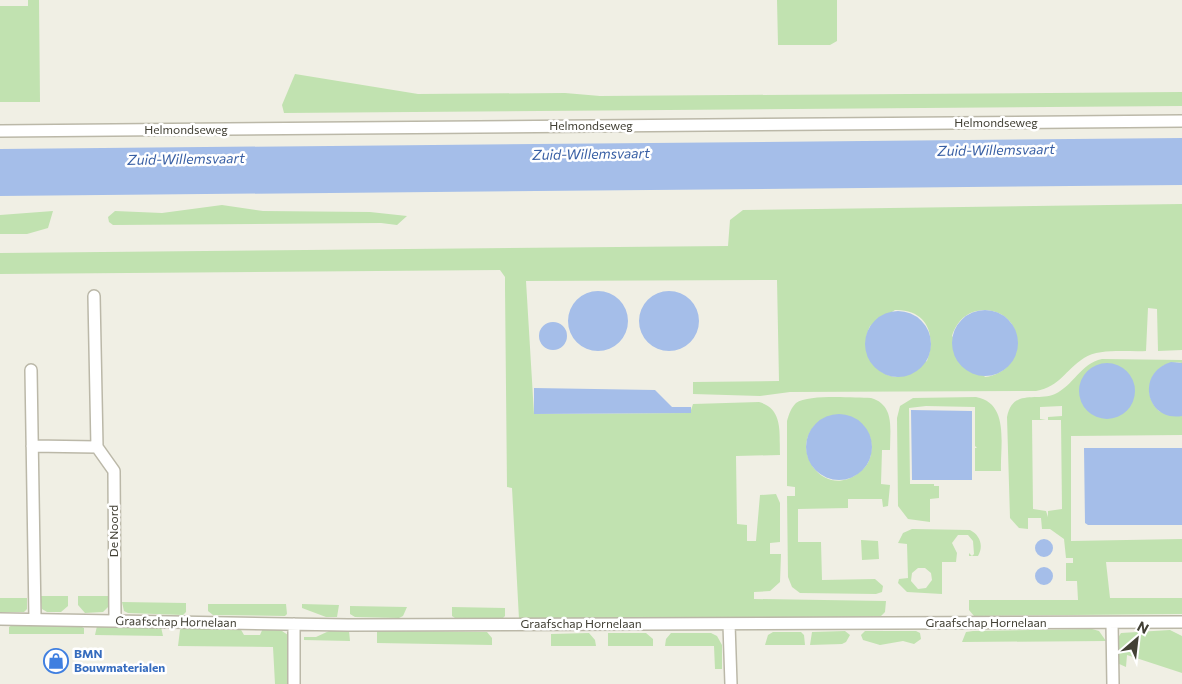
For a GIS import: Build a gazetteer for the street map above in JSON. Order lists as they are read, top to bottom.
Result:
{
  "streets": {
    "street": ["Helmondseweg", "De Noord", "Graafschap Hornelaan"]
  },
  "crossings": [
    ["De Noord", "Graafschap Hornelaan"]
  ],
  "water": ["Zuid-Willemsvaart"],
  "places": {
    "shop": ["BMN Bouwmaterialen"]
  },
  "north": "top right"
}
